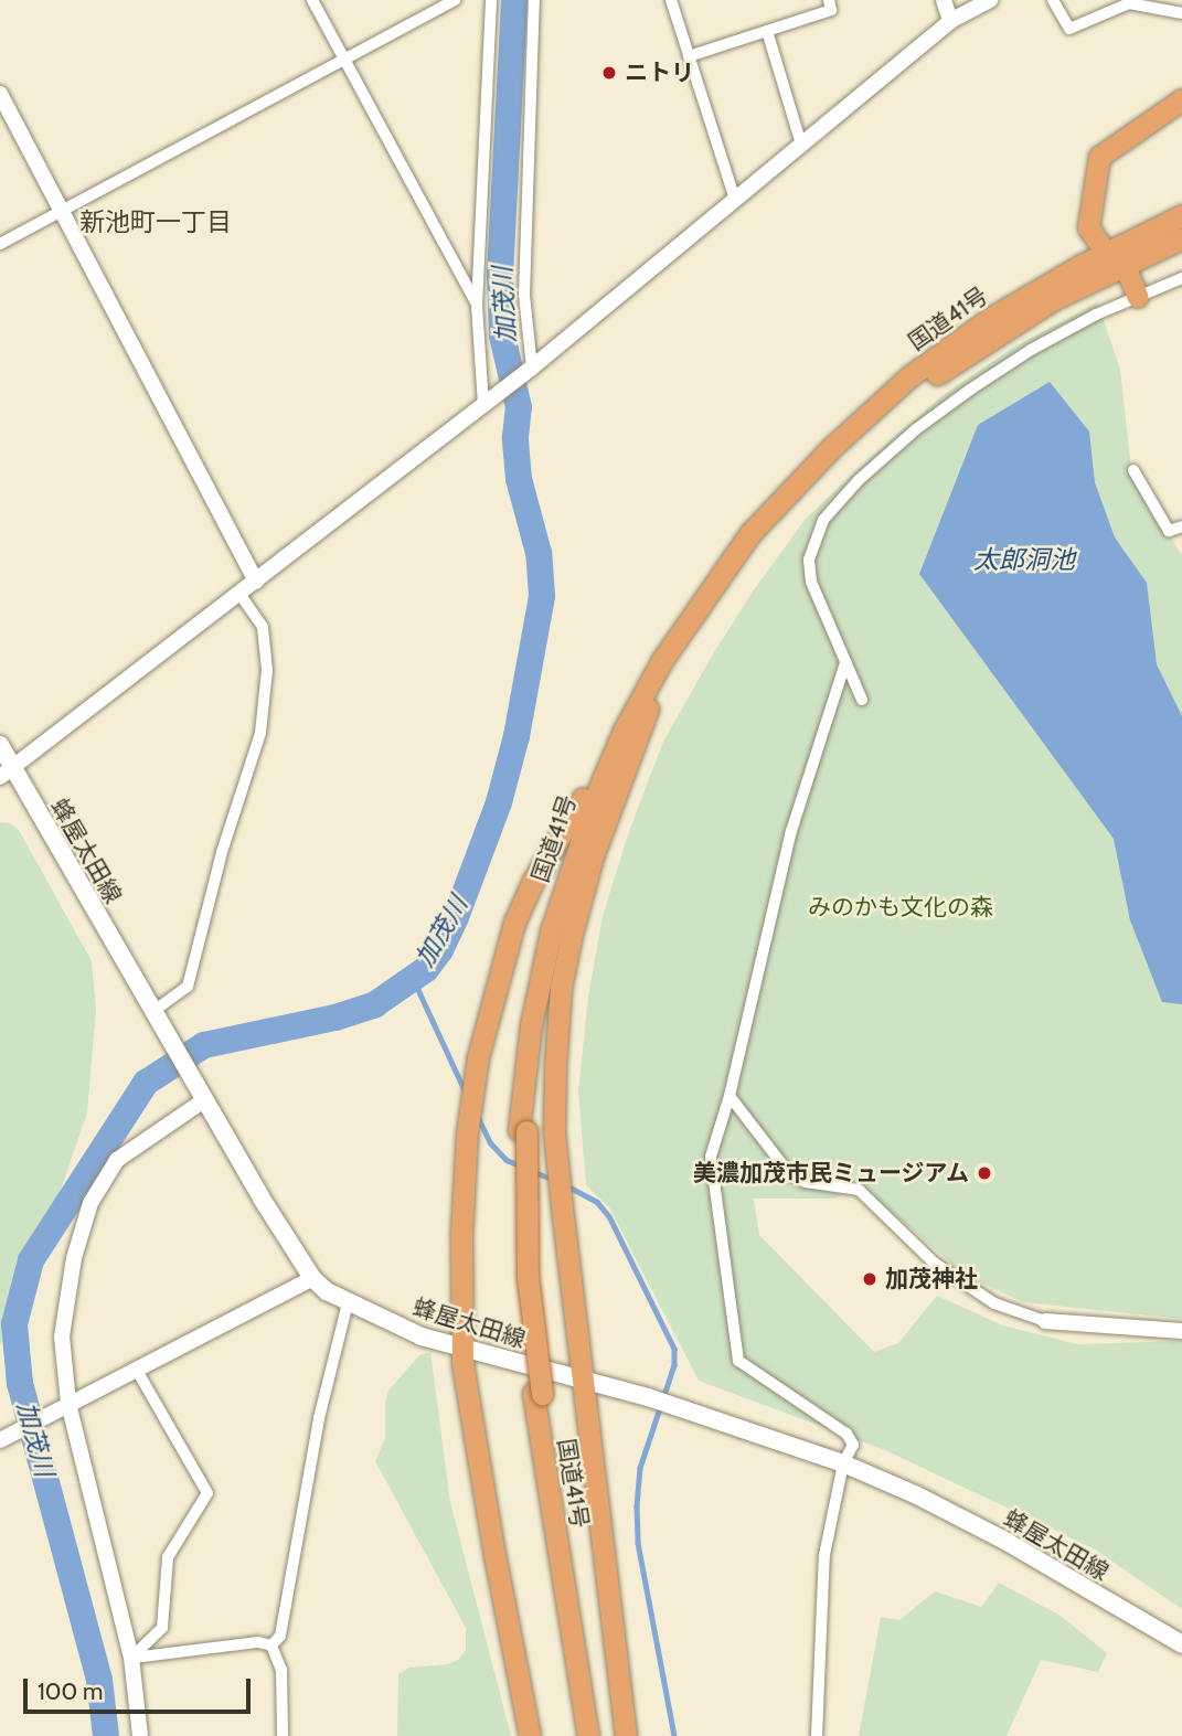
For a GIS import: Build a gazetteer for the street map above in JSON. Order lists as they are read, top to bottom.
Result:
{
  "streets": {
    "highway": ["国道41号"],
    "main road": ["蜂屋太田線"]
  },
  "districts": ["新池町一丁目"],
  "water": ["加茂川", "太郎洞池"],
  "parks": ["みのかも文化の森"],
  "places": ["ニトリ", "美濃加茂市民ミュージアム", "加茂神社"],
  "scale_bar": "100 m"
}
